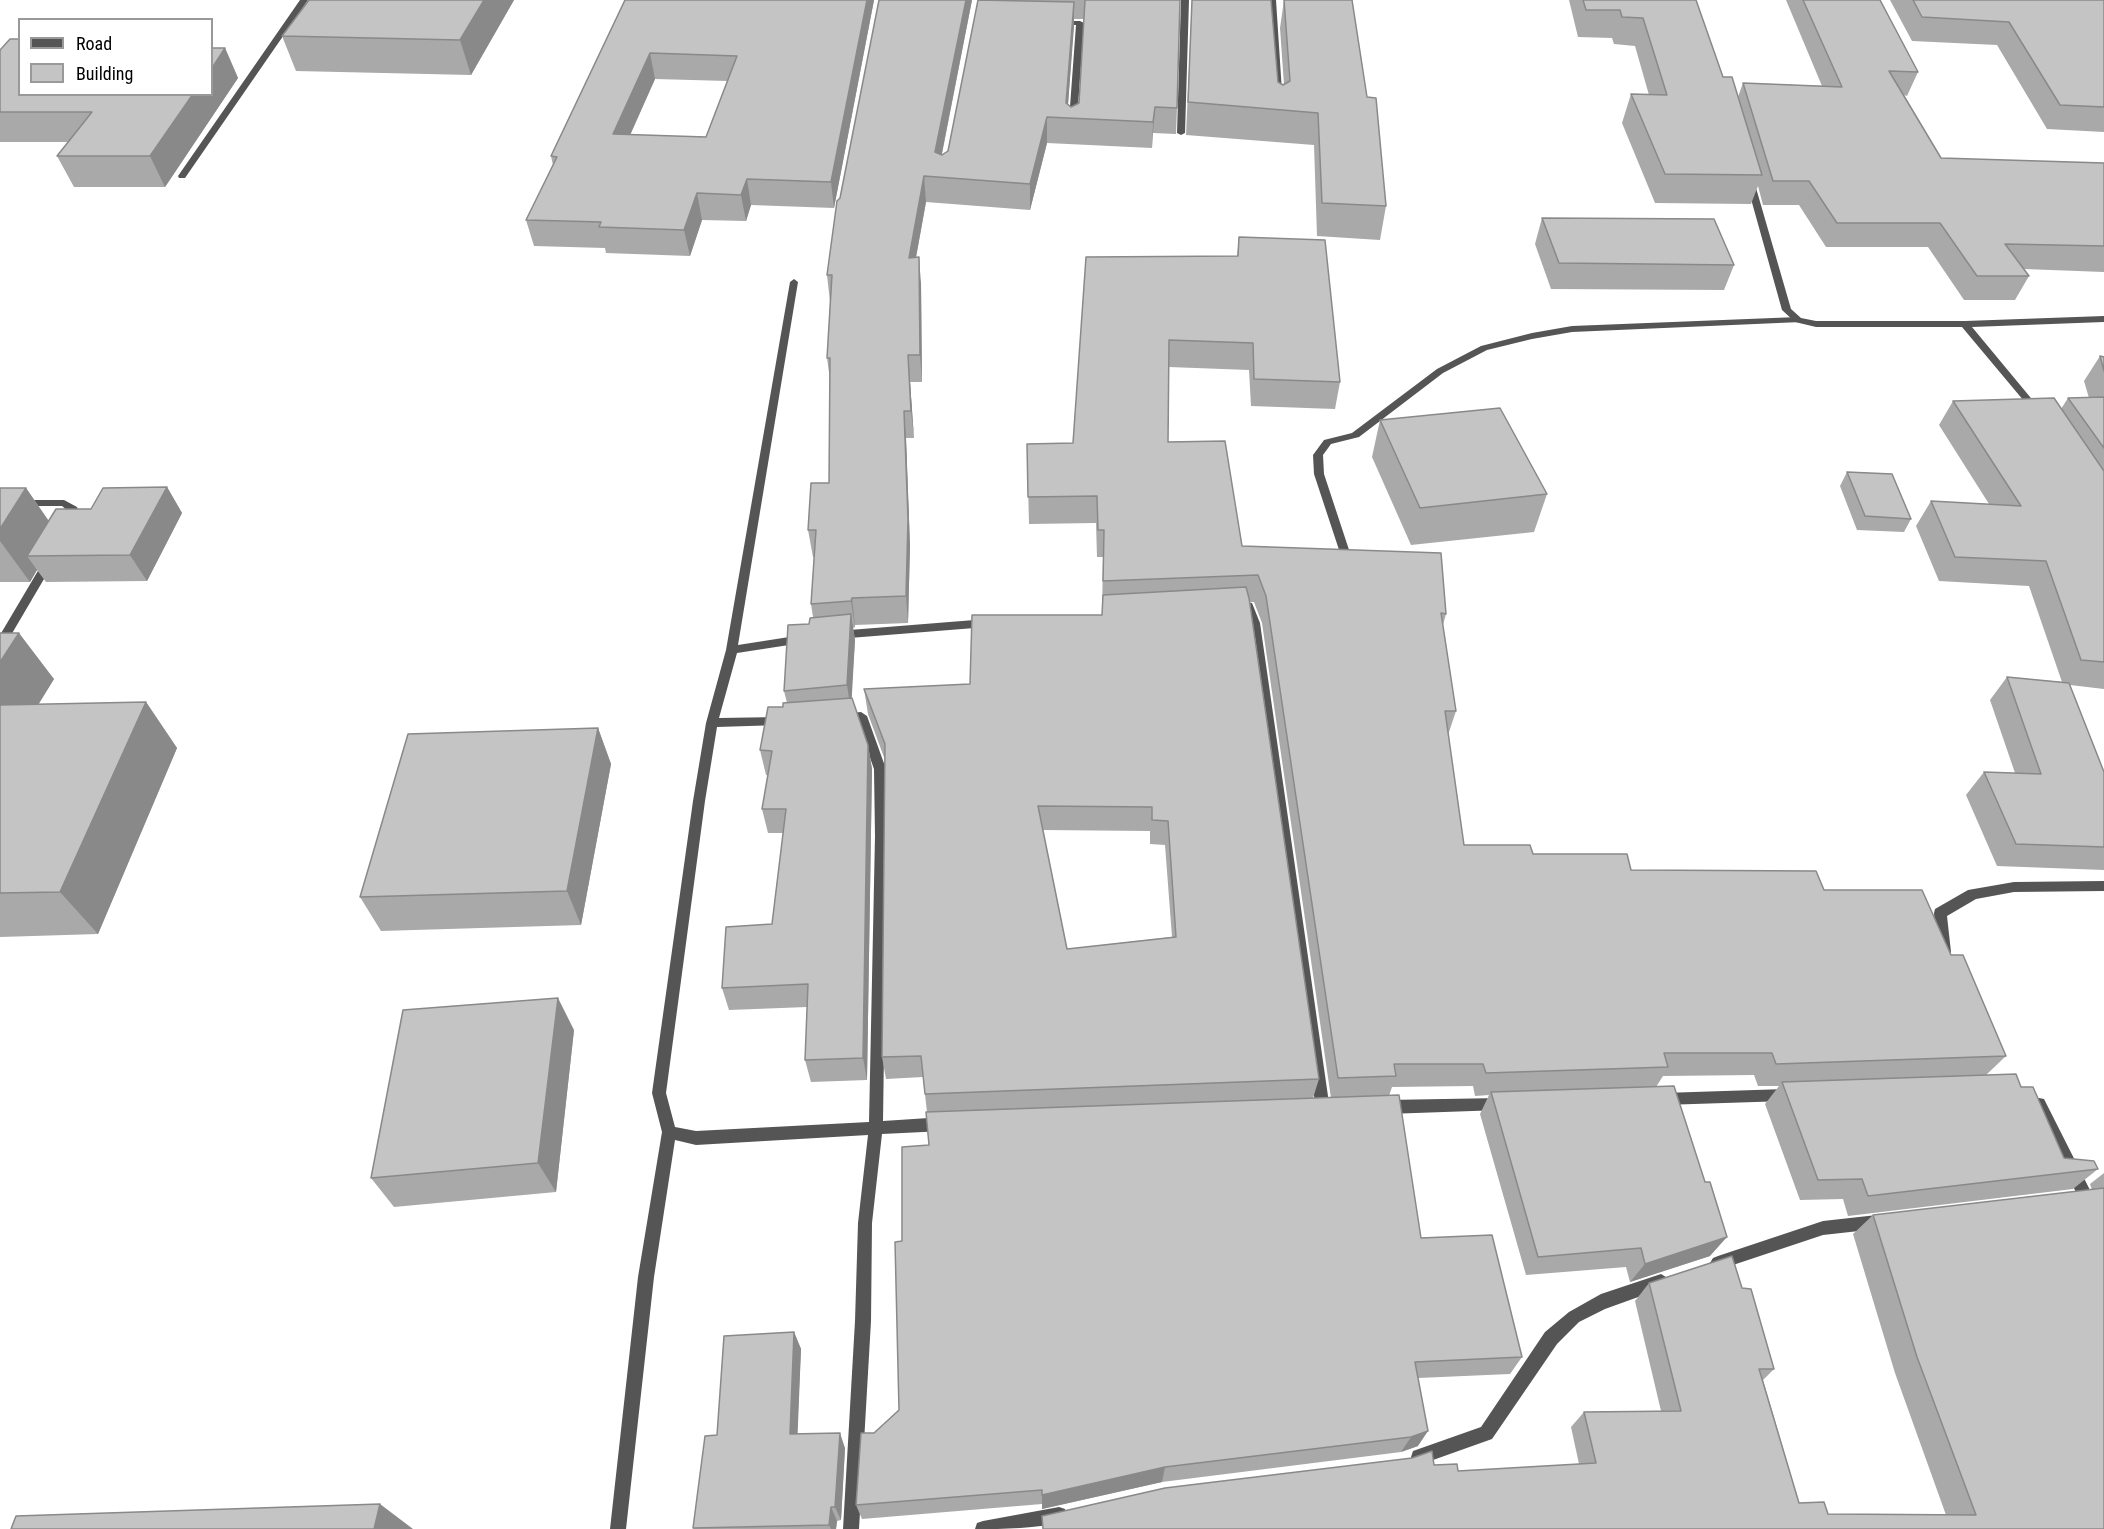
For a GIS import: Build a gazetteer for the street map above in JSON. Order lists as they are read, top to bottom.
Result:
{
  "legend": ["Road", "Building"]
}
